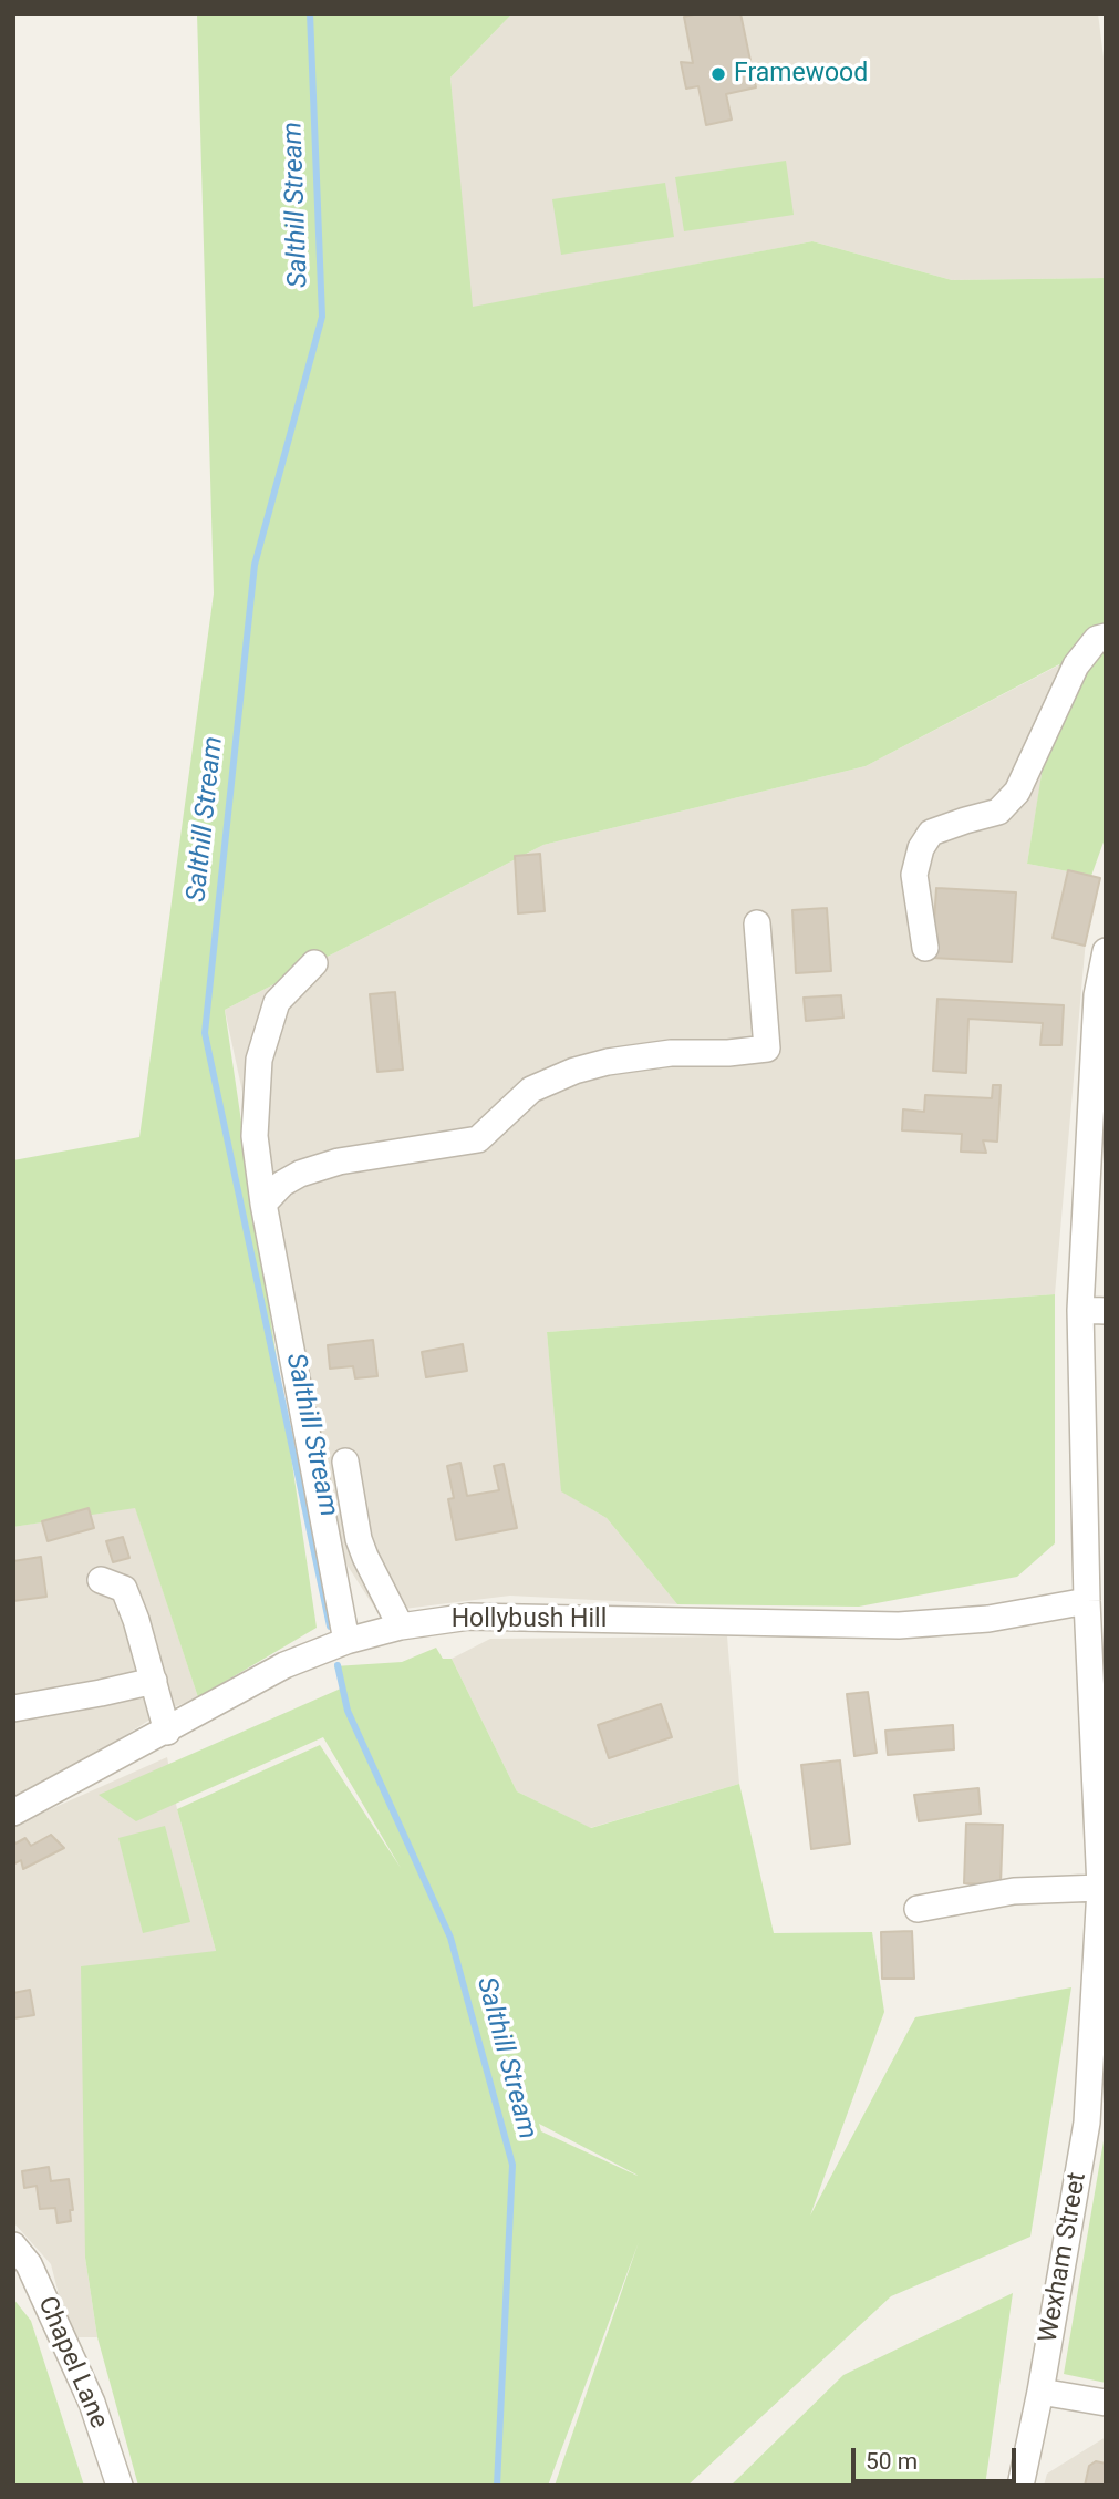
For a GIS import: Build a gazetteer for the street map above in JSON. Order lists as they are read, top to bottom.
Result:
{
  "streets": {
    "street": ["Hollybush Hill", "Wexham Street", "Chapel Lane"]
  },
  "crossings": [
    ["Hollybush Hill", "Wexham Street"]
  ],
  "water": ["Salthill Stream"],
  "places": ["Framewood"],
  "scale_bar": "50 m"
}
